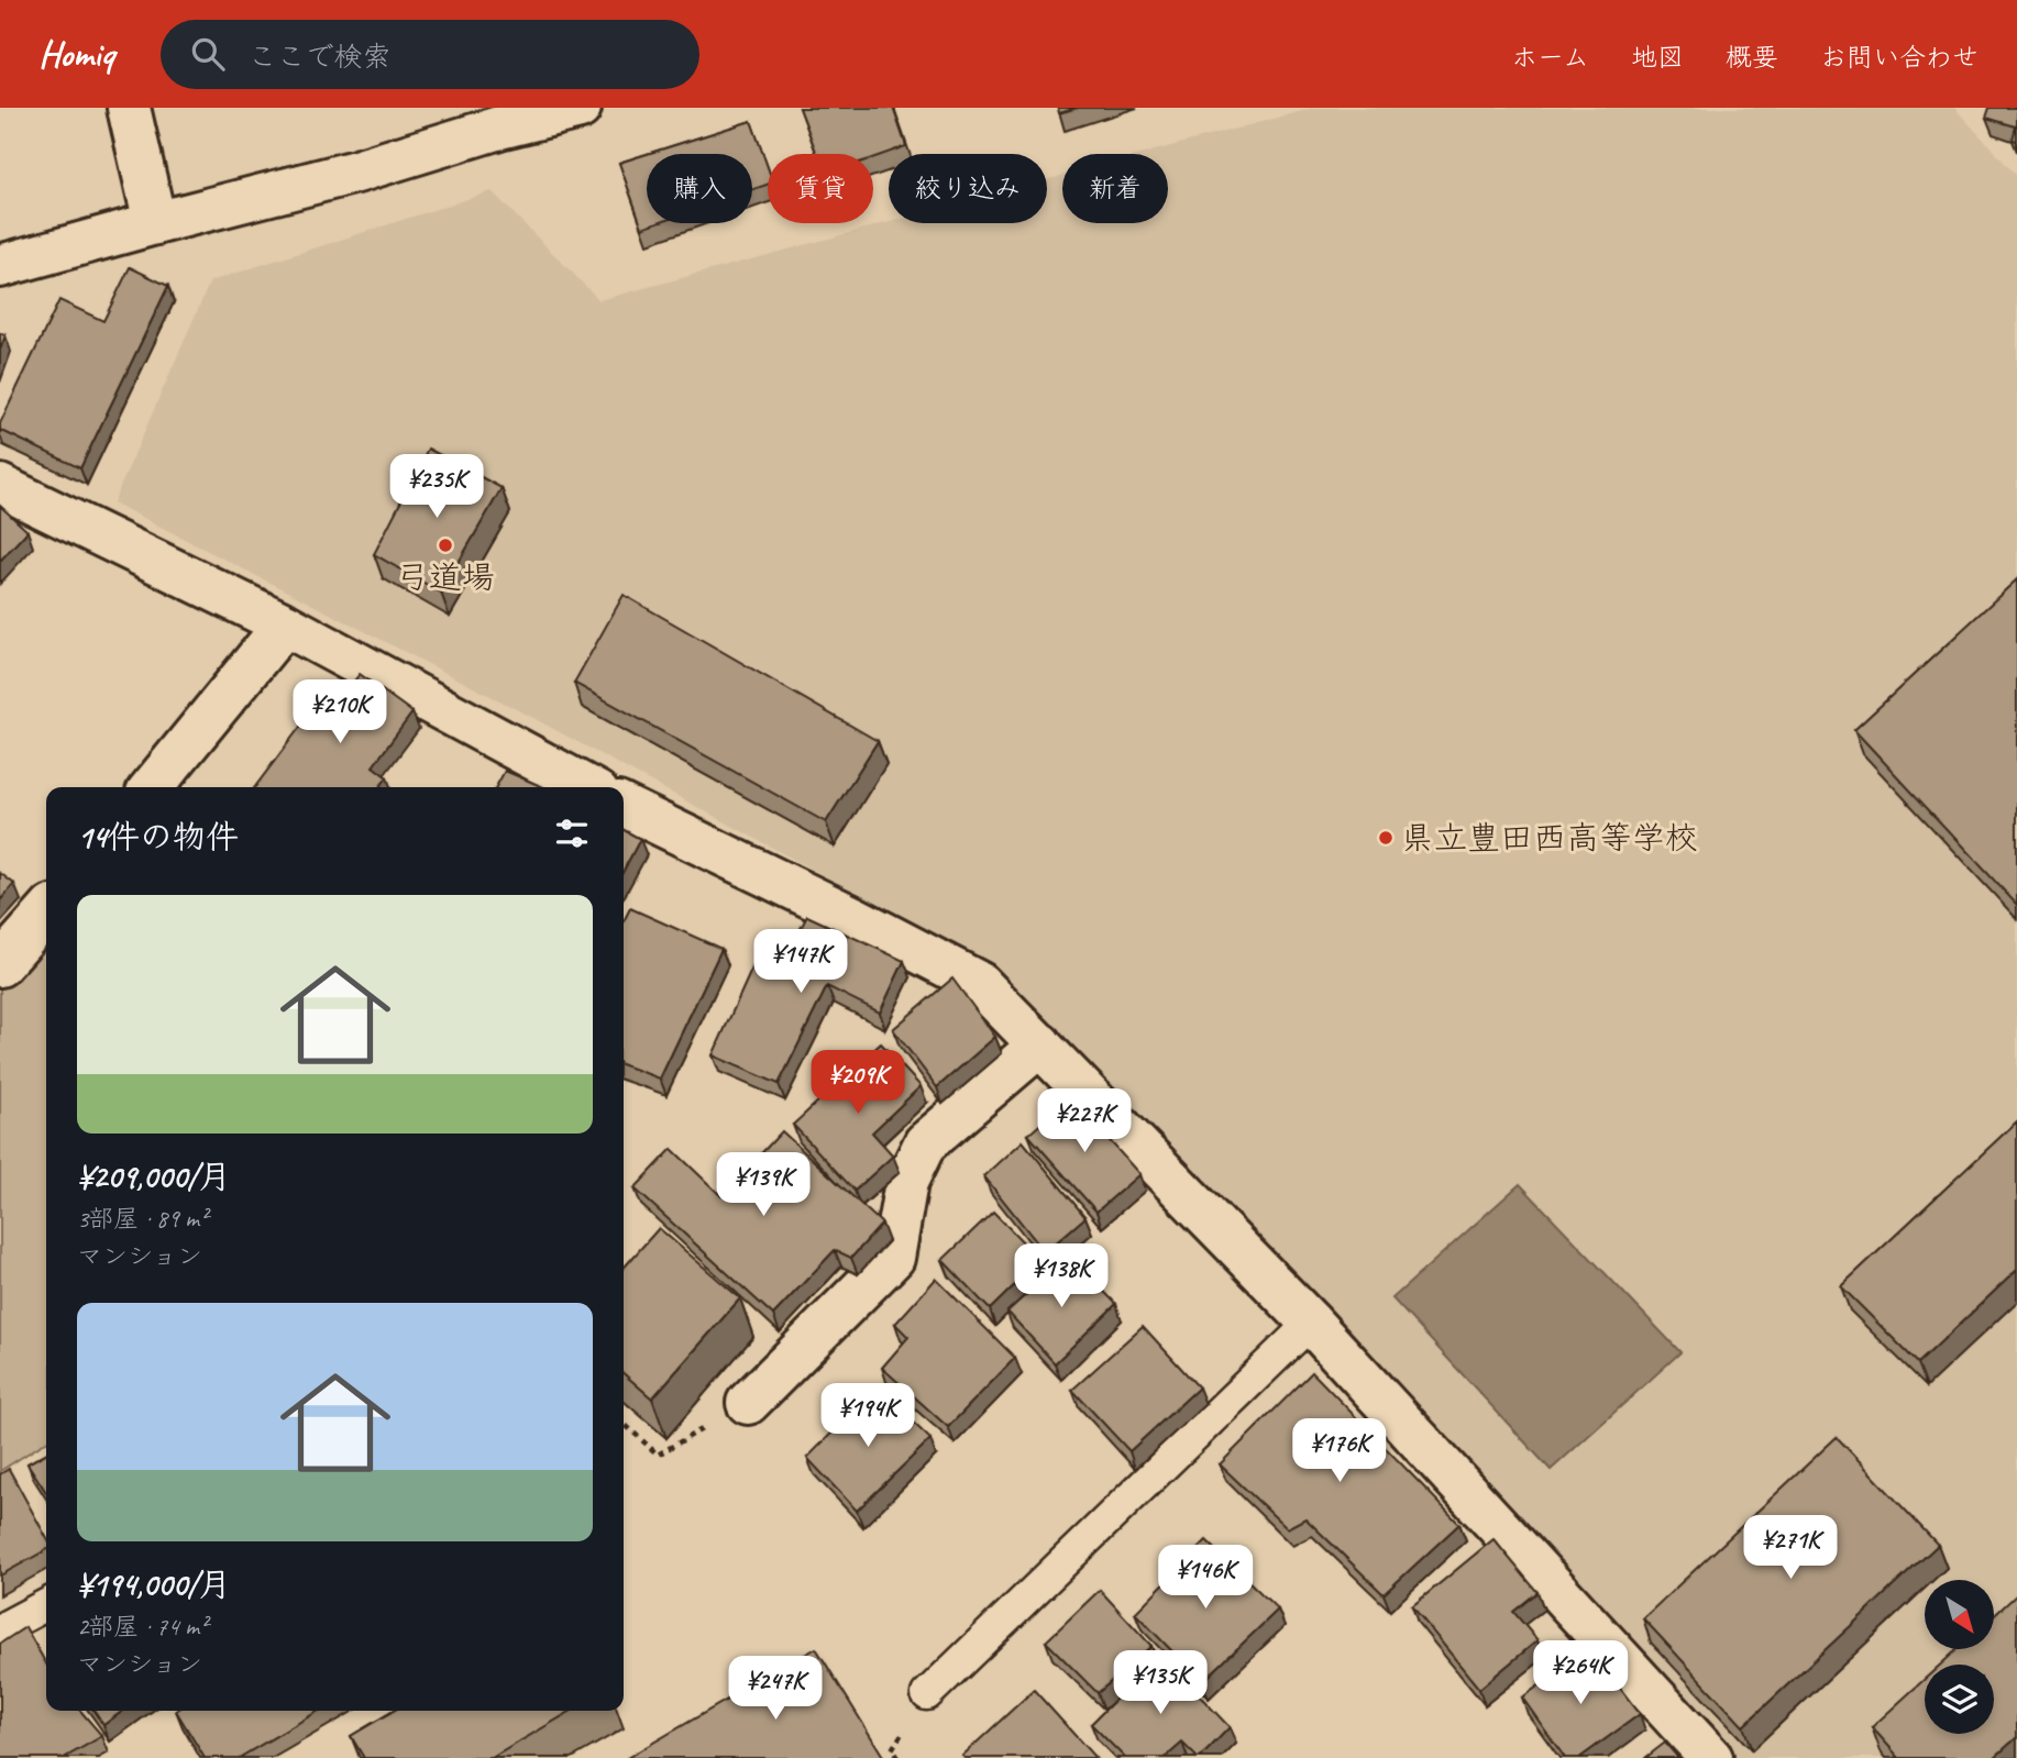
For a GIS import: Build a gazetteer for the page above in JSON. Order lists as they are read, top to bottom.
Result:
{
  "places": ["弓道場", "県立豊田西高等学校"],
  "north": "bottom right",
  "page": {
    "header": "Homiq",
    "search": "ここで検索",
    "nav": [
      "ホーム",
      "地図",
      "概要",
      "お問い合わせ"
    ],
    "chip": [
      "購入",
      "賃貸",
      "絞り込み",
      "新着"
    ],
    "price": [
      "¥235K",
      "¥210K",
      "¥147K",
      "¥209K",
      "¥227K",
      "¥139K",
      "¥138K",
      "¥194K",
      "¥176K",
      "¥271K",
      "¥146K",
      "¥264K",
      "¥135K",
      "¥247K"
    ],
    "heading": "14件の物件",
    "list": [
      {
        "name": "¥209,000/月",
        "note": "3部屋 · 89 m² · マンション"
      },
      {
        "name": "¥194,000/月",
        "note": "2部屋 · 74 m² · マンション"
      }
    ]
  }
}
